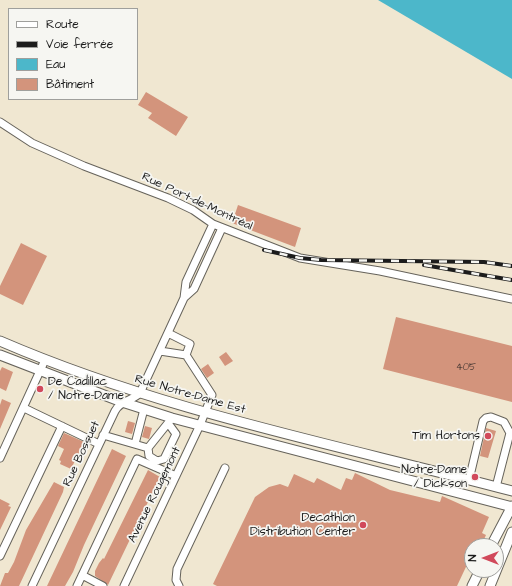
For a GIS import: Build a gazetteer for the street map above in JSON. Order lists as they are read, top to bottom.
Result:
{
  "streets": {
    "main road": ["Rue Notre-Dame Est"],
    "street": ["Rue Port-de-Montréal", "Rue Bossuet", "Avenue Rougemont"]
  },
  "crossings": [
    ["Rue Notre-Dame Est", "Rue Bossuet"],
    ["Rue Notre-Dame Est", "Avenue Rougemont"]
  ],
  "places": [
    "De Cadillac / Notre-Dame",
    "Tim Hortons",
    "Notre-Dame / Dickson",
    "Decathlon Distribution Center"
  ],
  "house_numbers": ["405"],
  "legend": [
    "Route",
    "Voie ferrée",
    "Eau",
    "Bâtiment"
  ],
  "north": "left"
}
